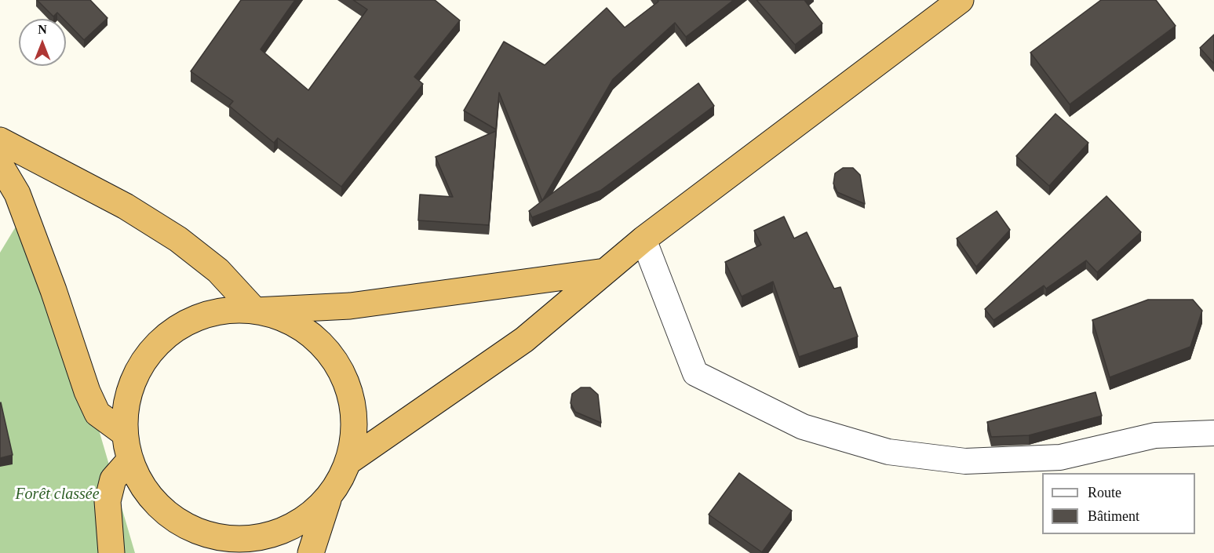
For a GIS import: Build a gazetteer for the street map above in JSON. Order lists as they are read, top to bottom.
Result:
{
  "parks": ["Forêt classée"],
  "legend": ["Route", "Bâtiment"],
  "north": "top"
}
